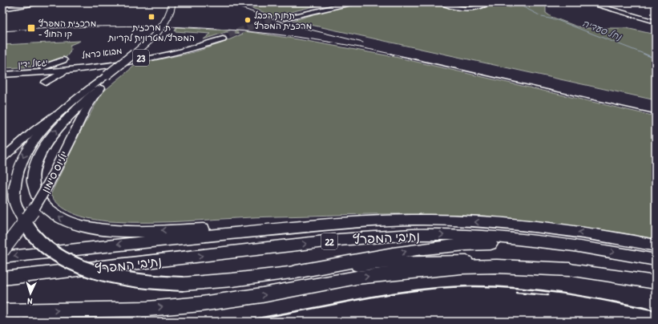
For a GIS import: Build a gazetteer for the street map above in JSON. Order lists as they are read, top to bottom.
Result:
{
  "streets": {
    "highway": [
      "מבוא כרמל",
      "23",
      "יגאל ידין",
      "נתיבי המפרץ",
      "22"
    ],
    "main road": ["יוליוס סימון"]
  },
  "crossings": [
    ["מבוא כרמל", "יגאל ידין"]
  ],
  "water": ["נחל סעדיה"],
  "places": {
    "transit": ["ת. מרכזית המפרץ/מטרונית לקריות", "מרכזית המפרץ - קו החוף"],
    "other": ["תחנת רכבל מרכזית המפרץ"]
  },
  "north": "bottom"
}
